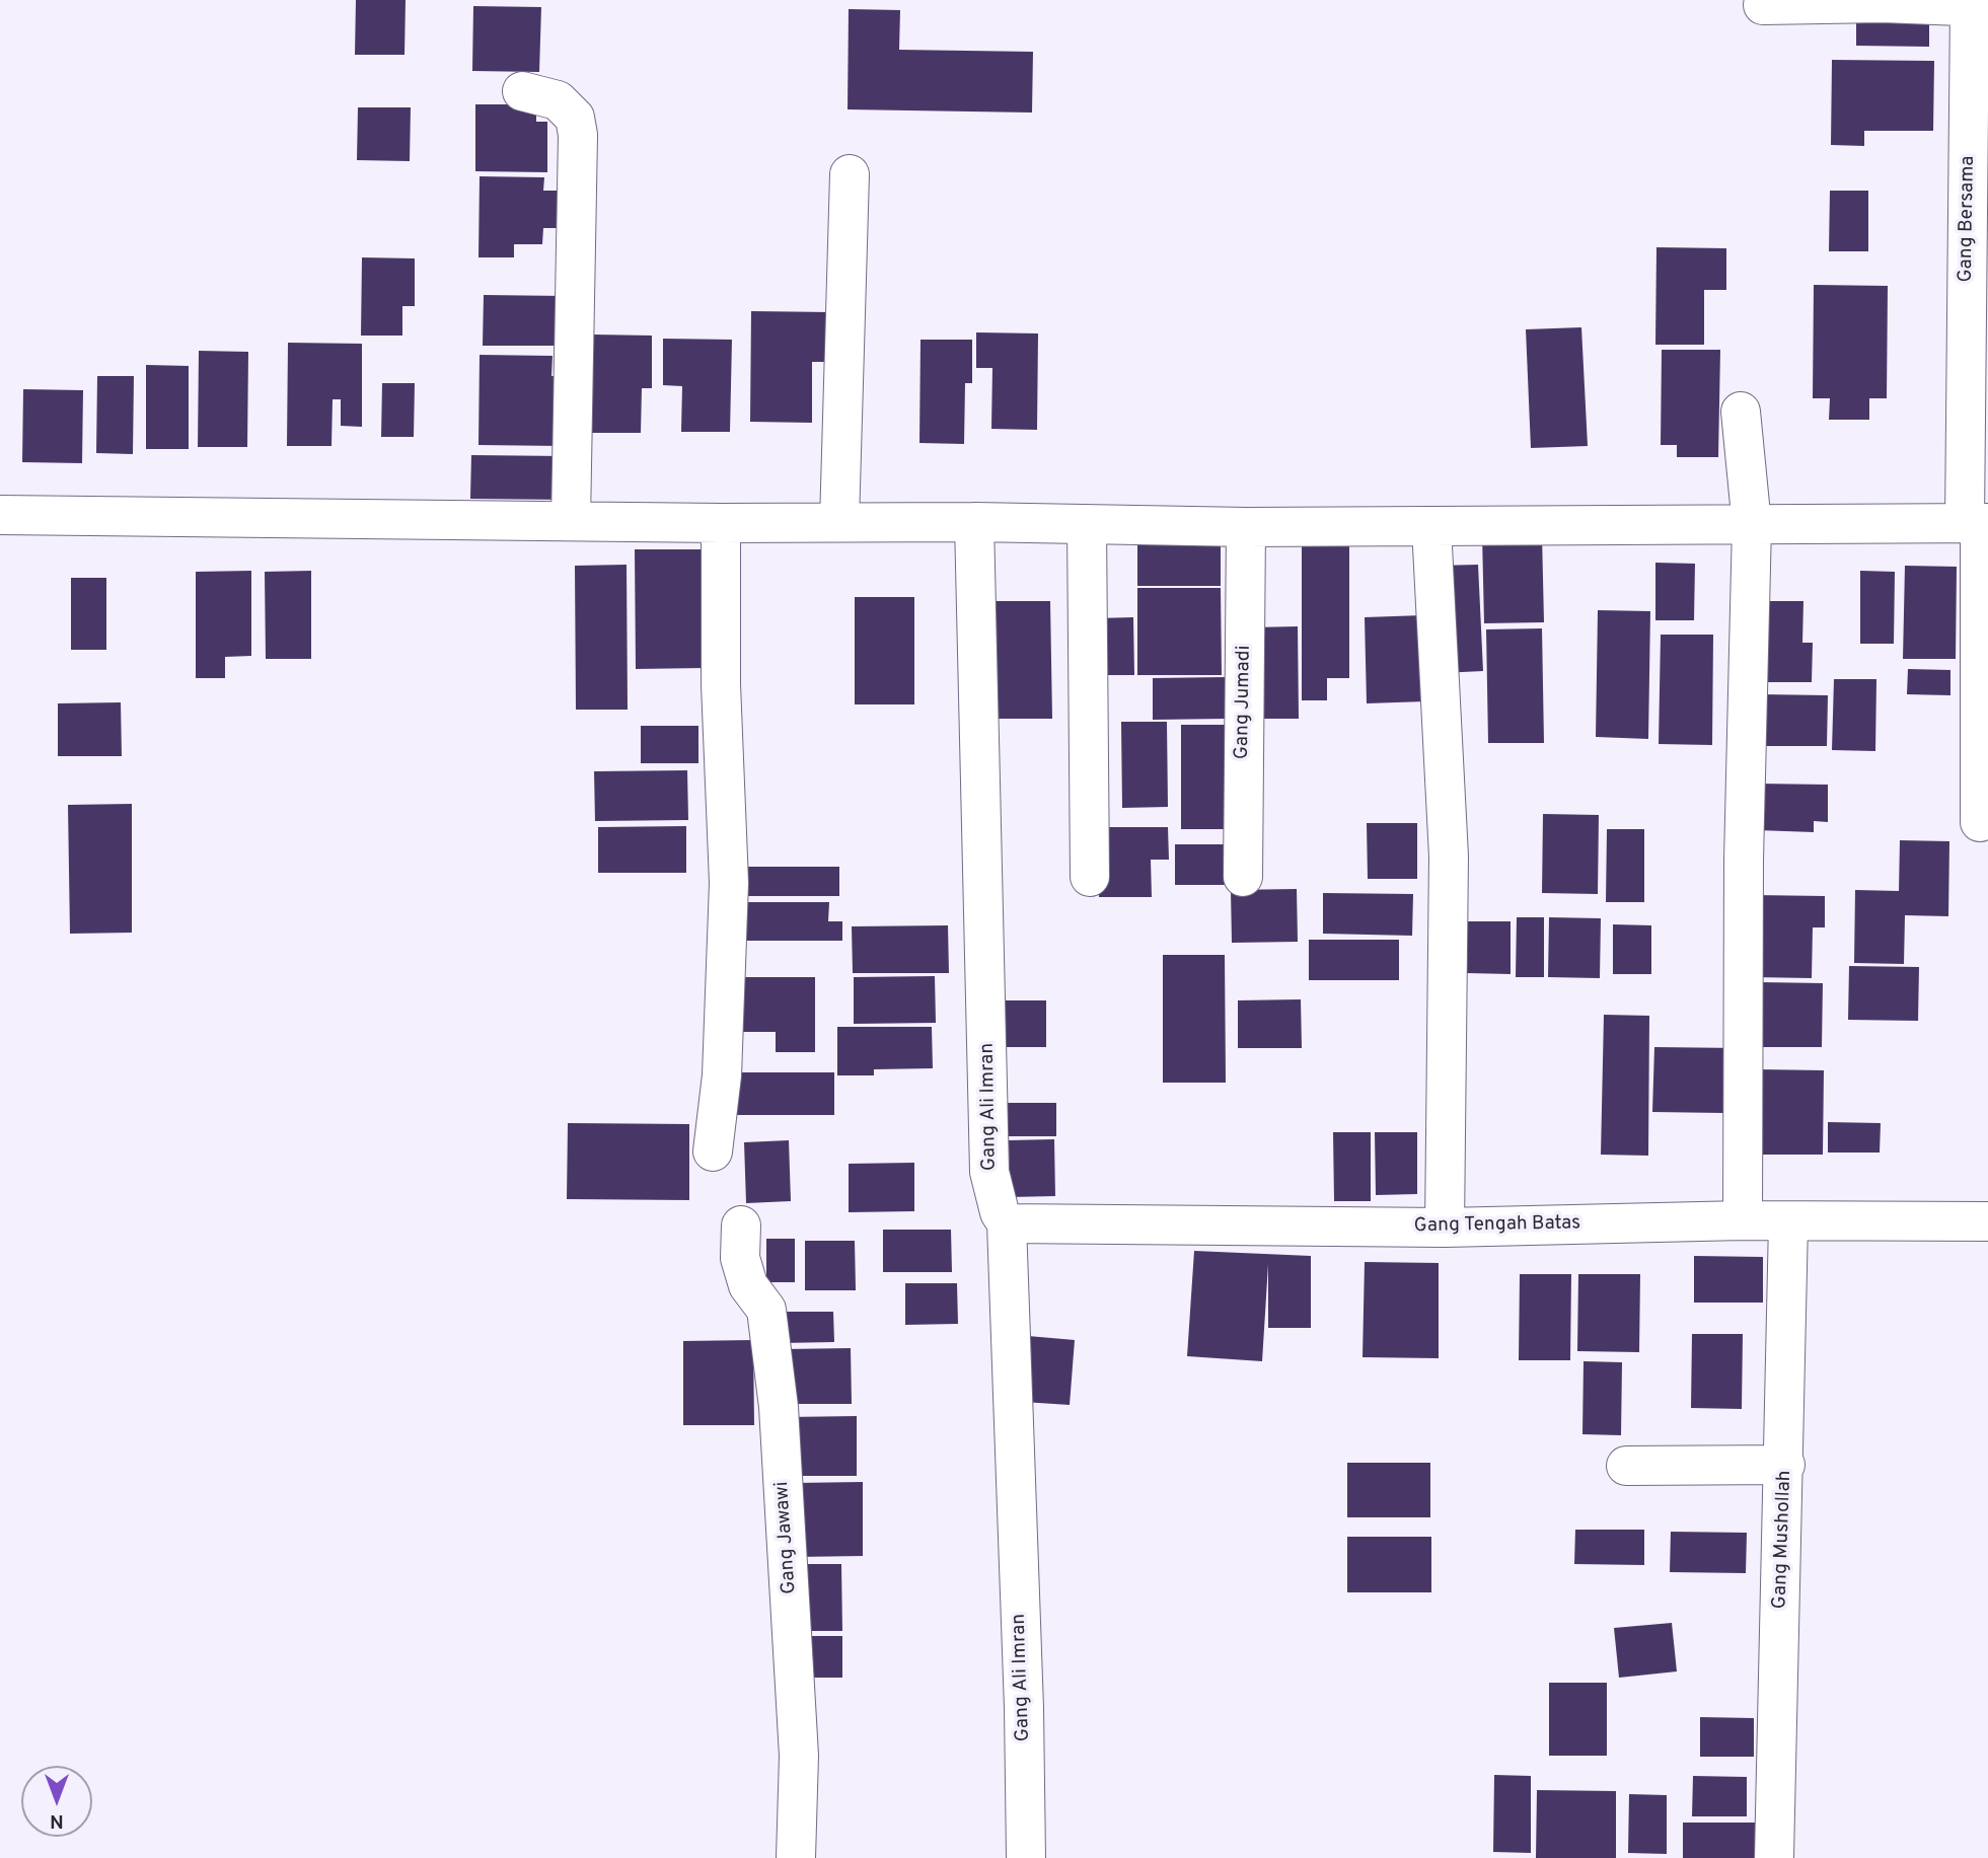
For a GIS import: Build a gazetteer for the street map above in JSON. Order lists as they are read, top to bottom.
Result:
{
  "streets": {
    "street": [
      "Gang Bersama",
      "Gang Jumadi",
      "Gang Ali Imran",
      "Gang Tengah Batas",
      "Gang Jawawi",
      "Gang Mushollah"
    ]
  },
  "crossings": [
    ["Gang Ali Imran", "Gang Tengah Batas"],
    ["Gang Tengah Batas", "Gang Mushollah"]
  ],
  "north": "bottom"
}
